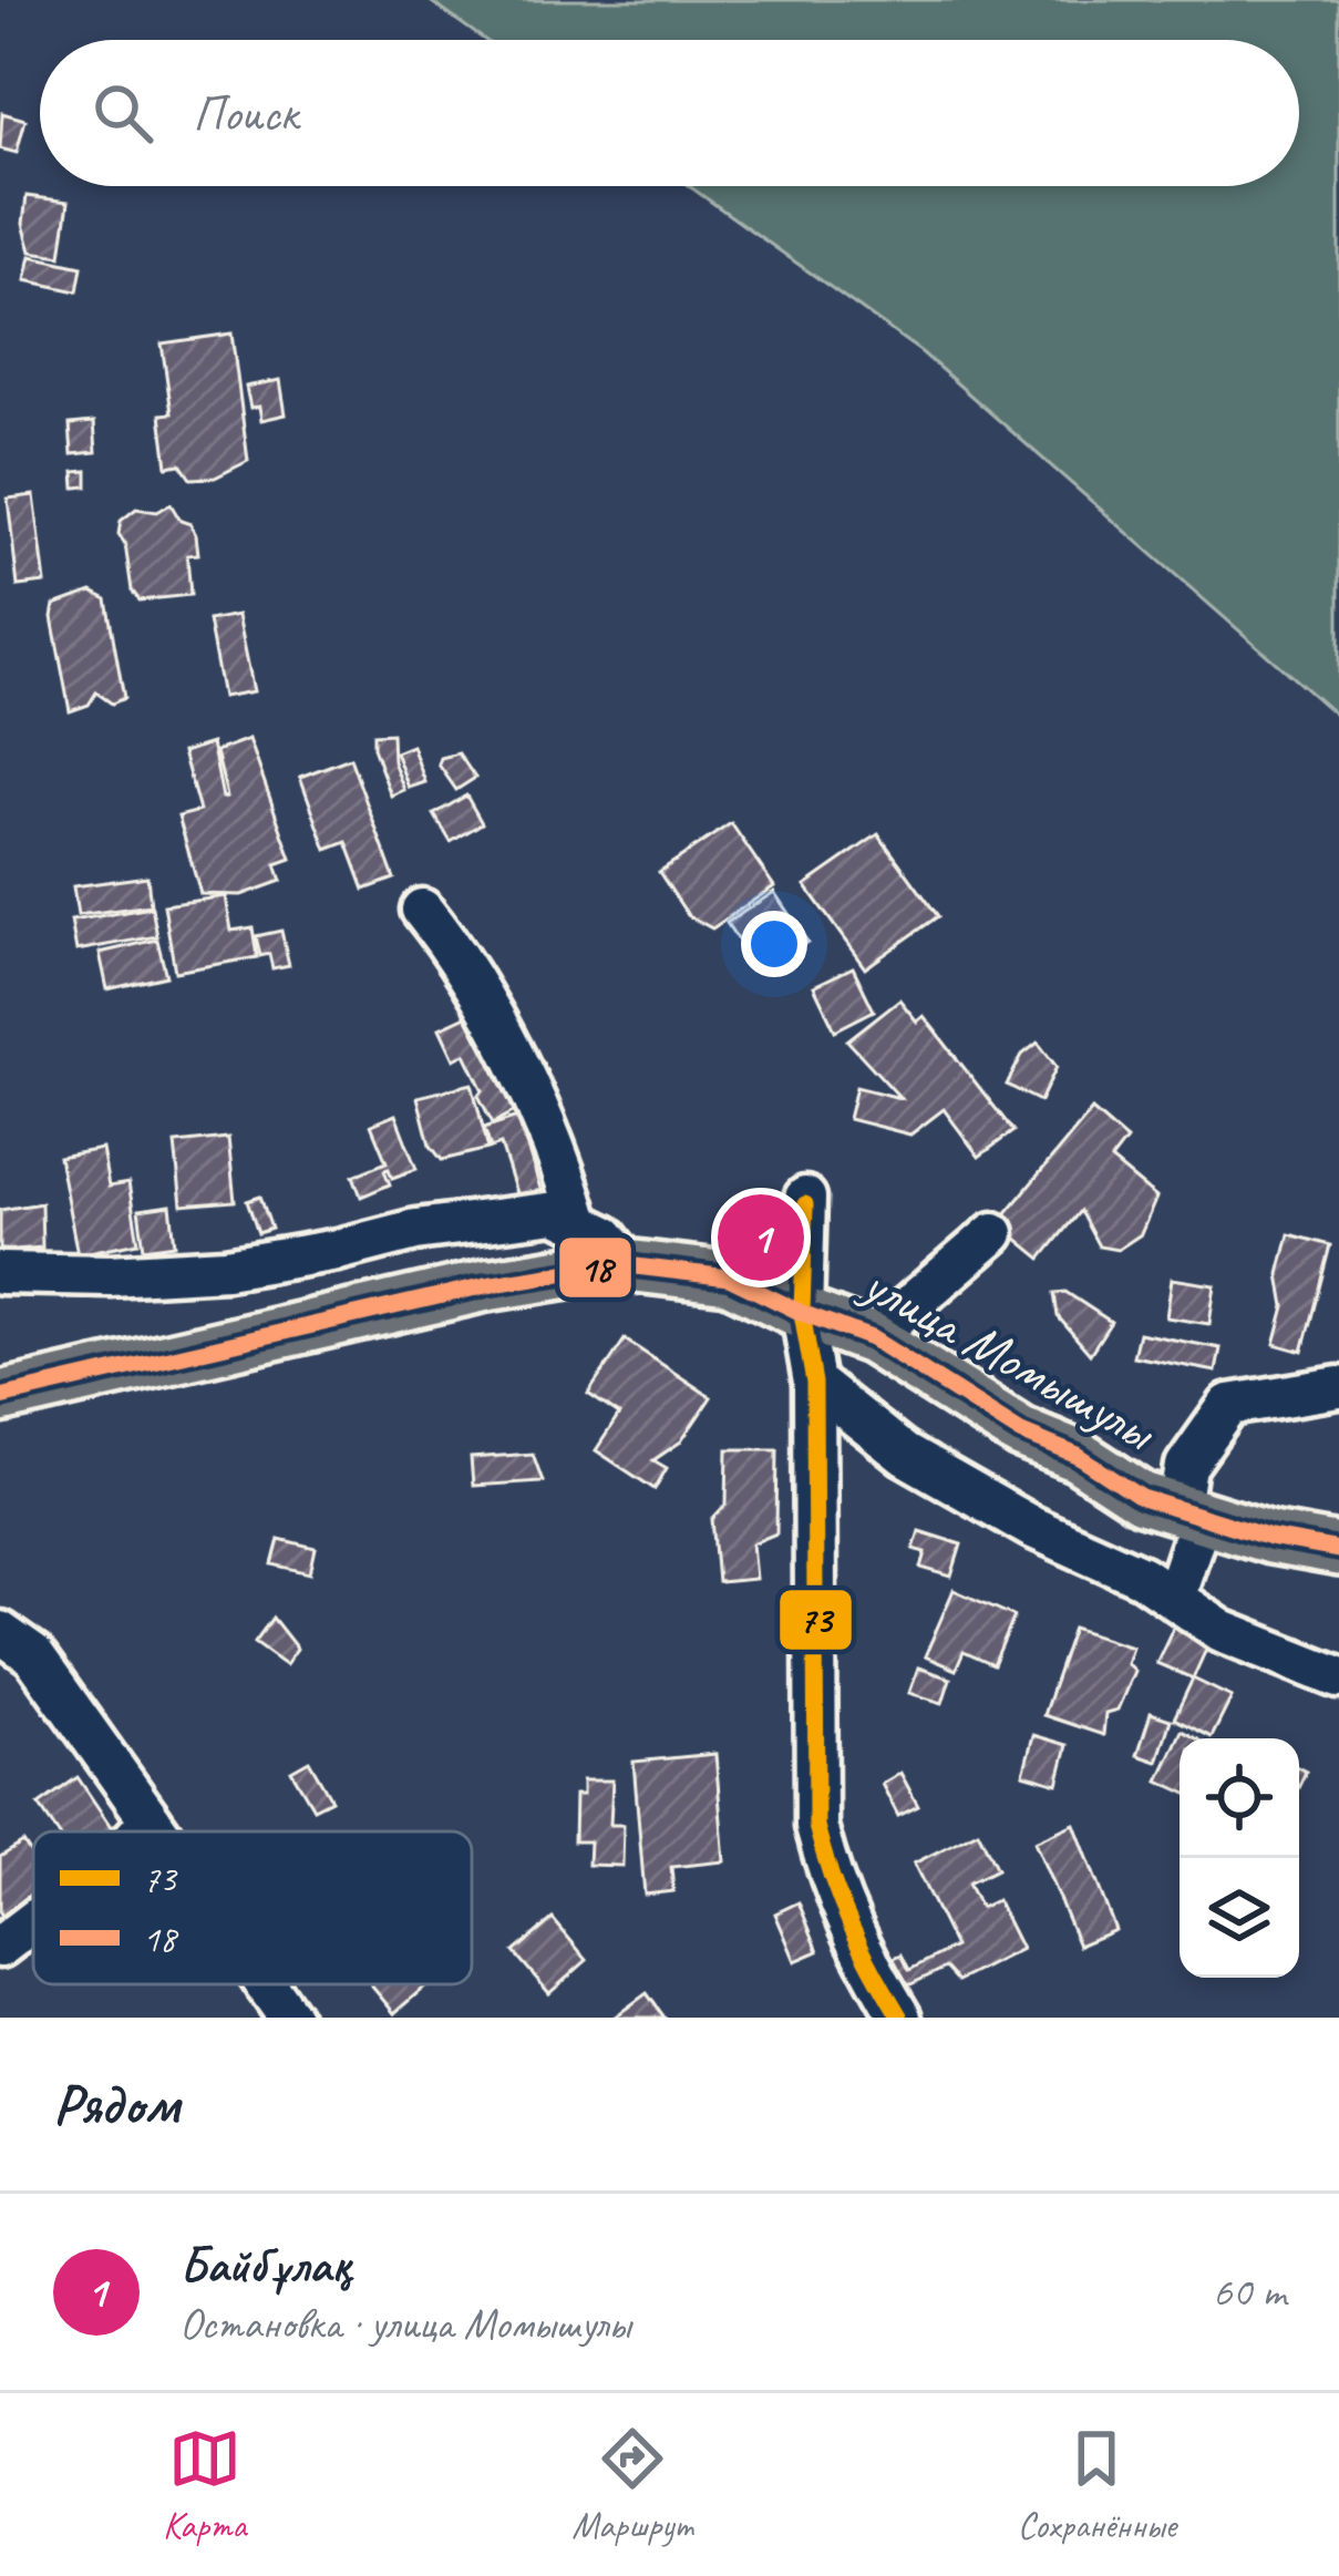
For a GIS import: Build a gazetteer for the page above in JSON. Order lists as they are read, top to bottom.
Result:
{
  "streets": {
    "main road": ["улица Момышулы"]
  },
  "lines": ["transit line 73", "transit line 18"],
  "legend": ["73", "18"],
  "page": {
    "search": "Поиск",
    "pins": "1",
    "heading": "Рядом",
    "list": [
      {
        "mark": "1",
        "name": "Байбұлақ",
        "note": "Остановка · улица Момышулы",
        "value": "60 m"
      }
    ],
    "nav": ["Карта", "Маршрут", "Сохранённые"]
  }
}
